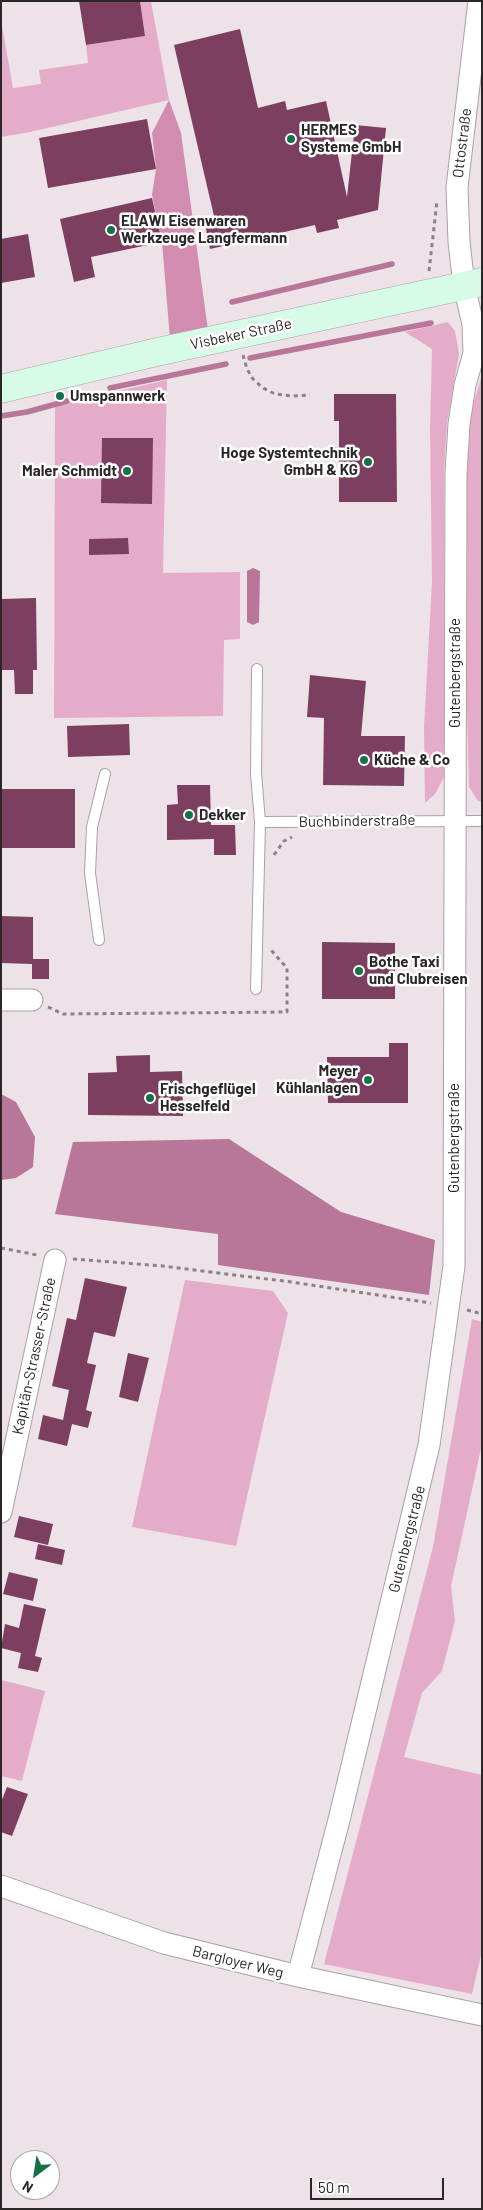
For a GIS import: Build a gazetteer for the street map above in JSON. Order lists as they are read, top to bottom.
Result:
{
  "streets": {
    "main road": ["Visbeker Straße"],
    "street": [
      "Ottostraße",
      "Gutenbergstraße",
      "Kapitän-Strasser-Straße",
      "Bargloyer Weg"
    ],
    "lane": ["Buchbinderstraße"]
  },
  "crossings": [
    ["Ottostraße", "Visbeker Straße"],
    ["Ottostraße", "Gutenbergstraße"],
    ["Visbeker Straße", "Gutenbergstraße"],
    ["Gutenbergstraße", "Buchbinderstraße"],
    ["Gutenbergstraße", "Bargloyer Weg"]
  ],
  "places": [
    "HERMES Systeme GmbH",
    "ELAWI Eisenwaren Werkzeuge Langfermann",
    "Umspannwerk",
    "Hoge Systemtechnik GmbH & KG",
    "Maler Schmidt",
    "Küche & Co",
    "Dekker",
    "Bothe Taxi und Clubreisen",
    "Meyer Kühlanlagen",
    "Frischgeflügel Hesselfeld"
  ],
  "scale_bar": "50 m",
  "north": "bottom left"
}
